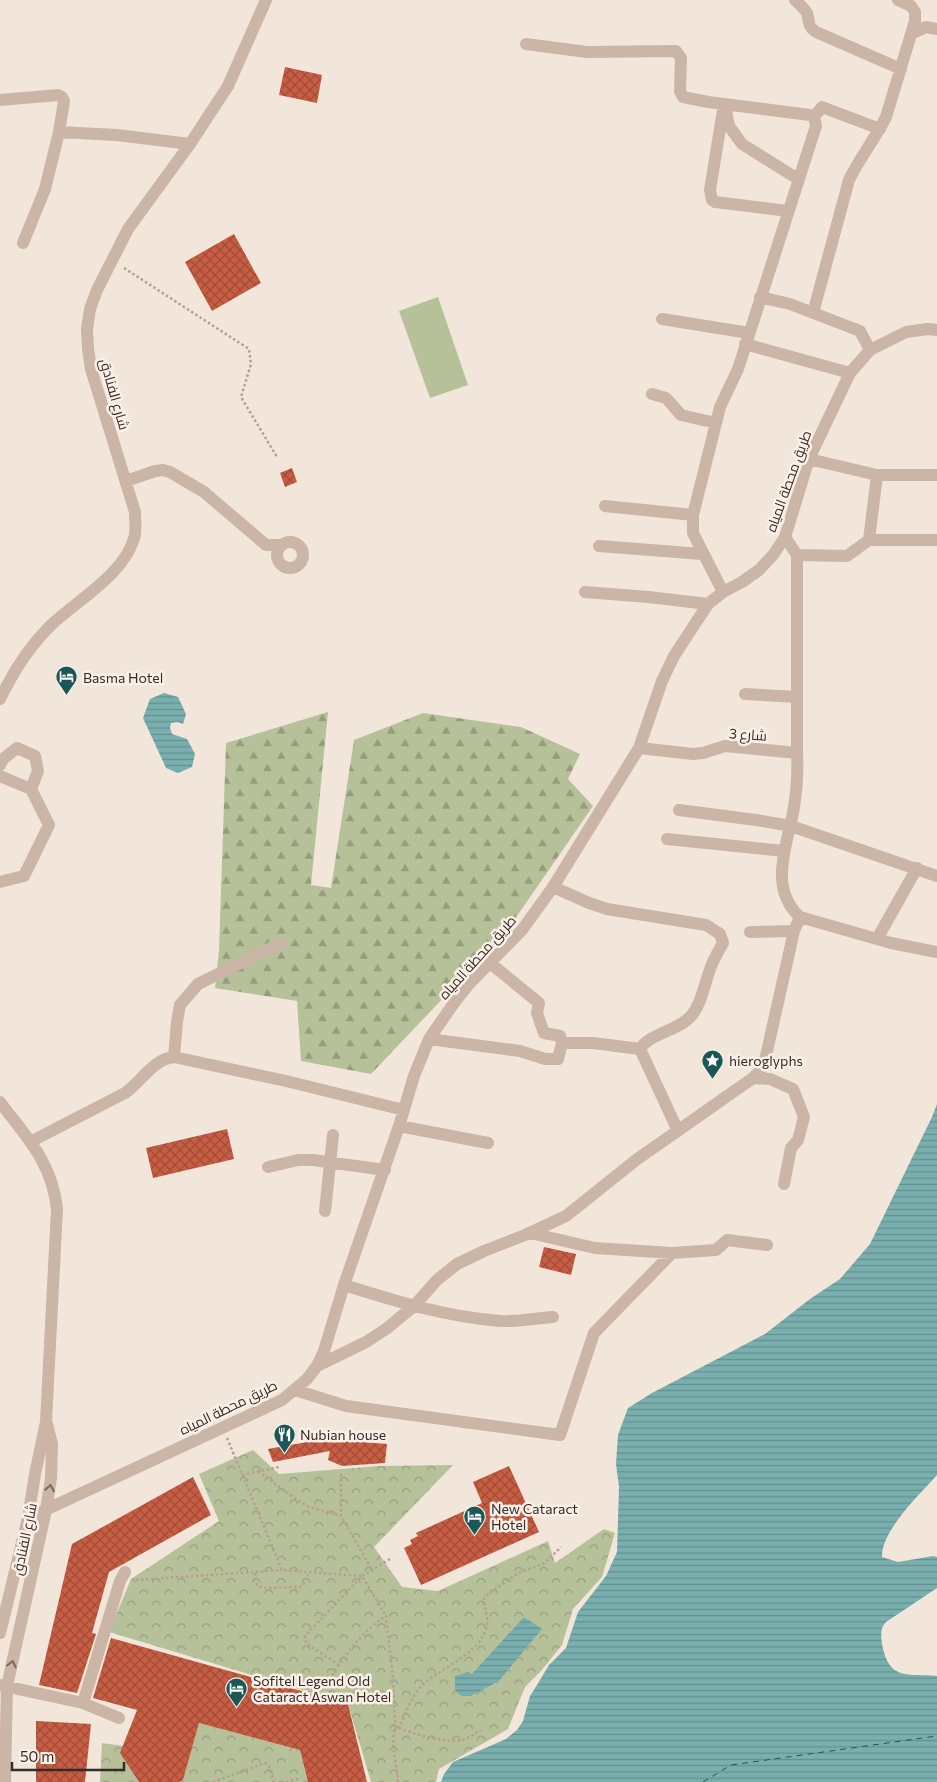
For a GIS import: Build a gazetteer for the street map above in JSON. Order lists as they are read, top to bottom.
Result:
{
  "streets": {
    "street": ["شارع الفنادق", "طريق محطة المياه", "شارع 3"]
  },
  "crossings": [
    ["شارع الفنادق", "طريق محطة المياه"],
    ["طريق محطة المياه", "شارع 3"]
  ],
  "places": {
    "hotel": ["Basma Hotel", "New Cataract Hotel", "Sofitel Legend Old Cataract Aswan Hotel"],
    "place": ["hieroglyphs"],
    "restaurant": ["Nubian house"]
  },
  "scale_bar": "50 m"
}
